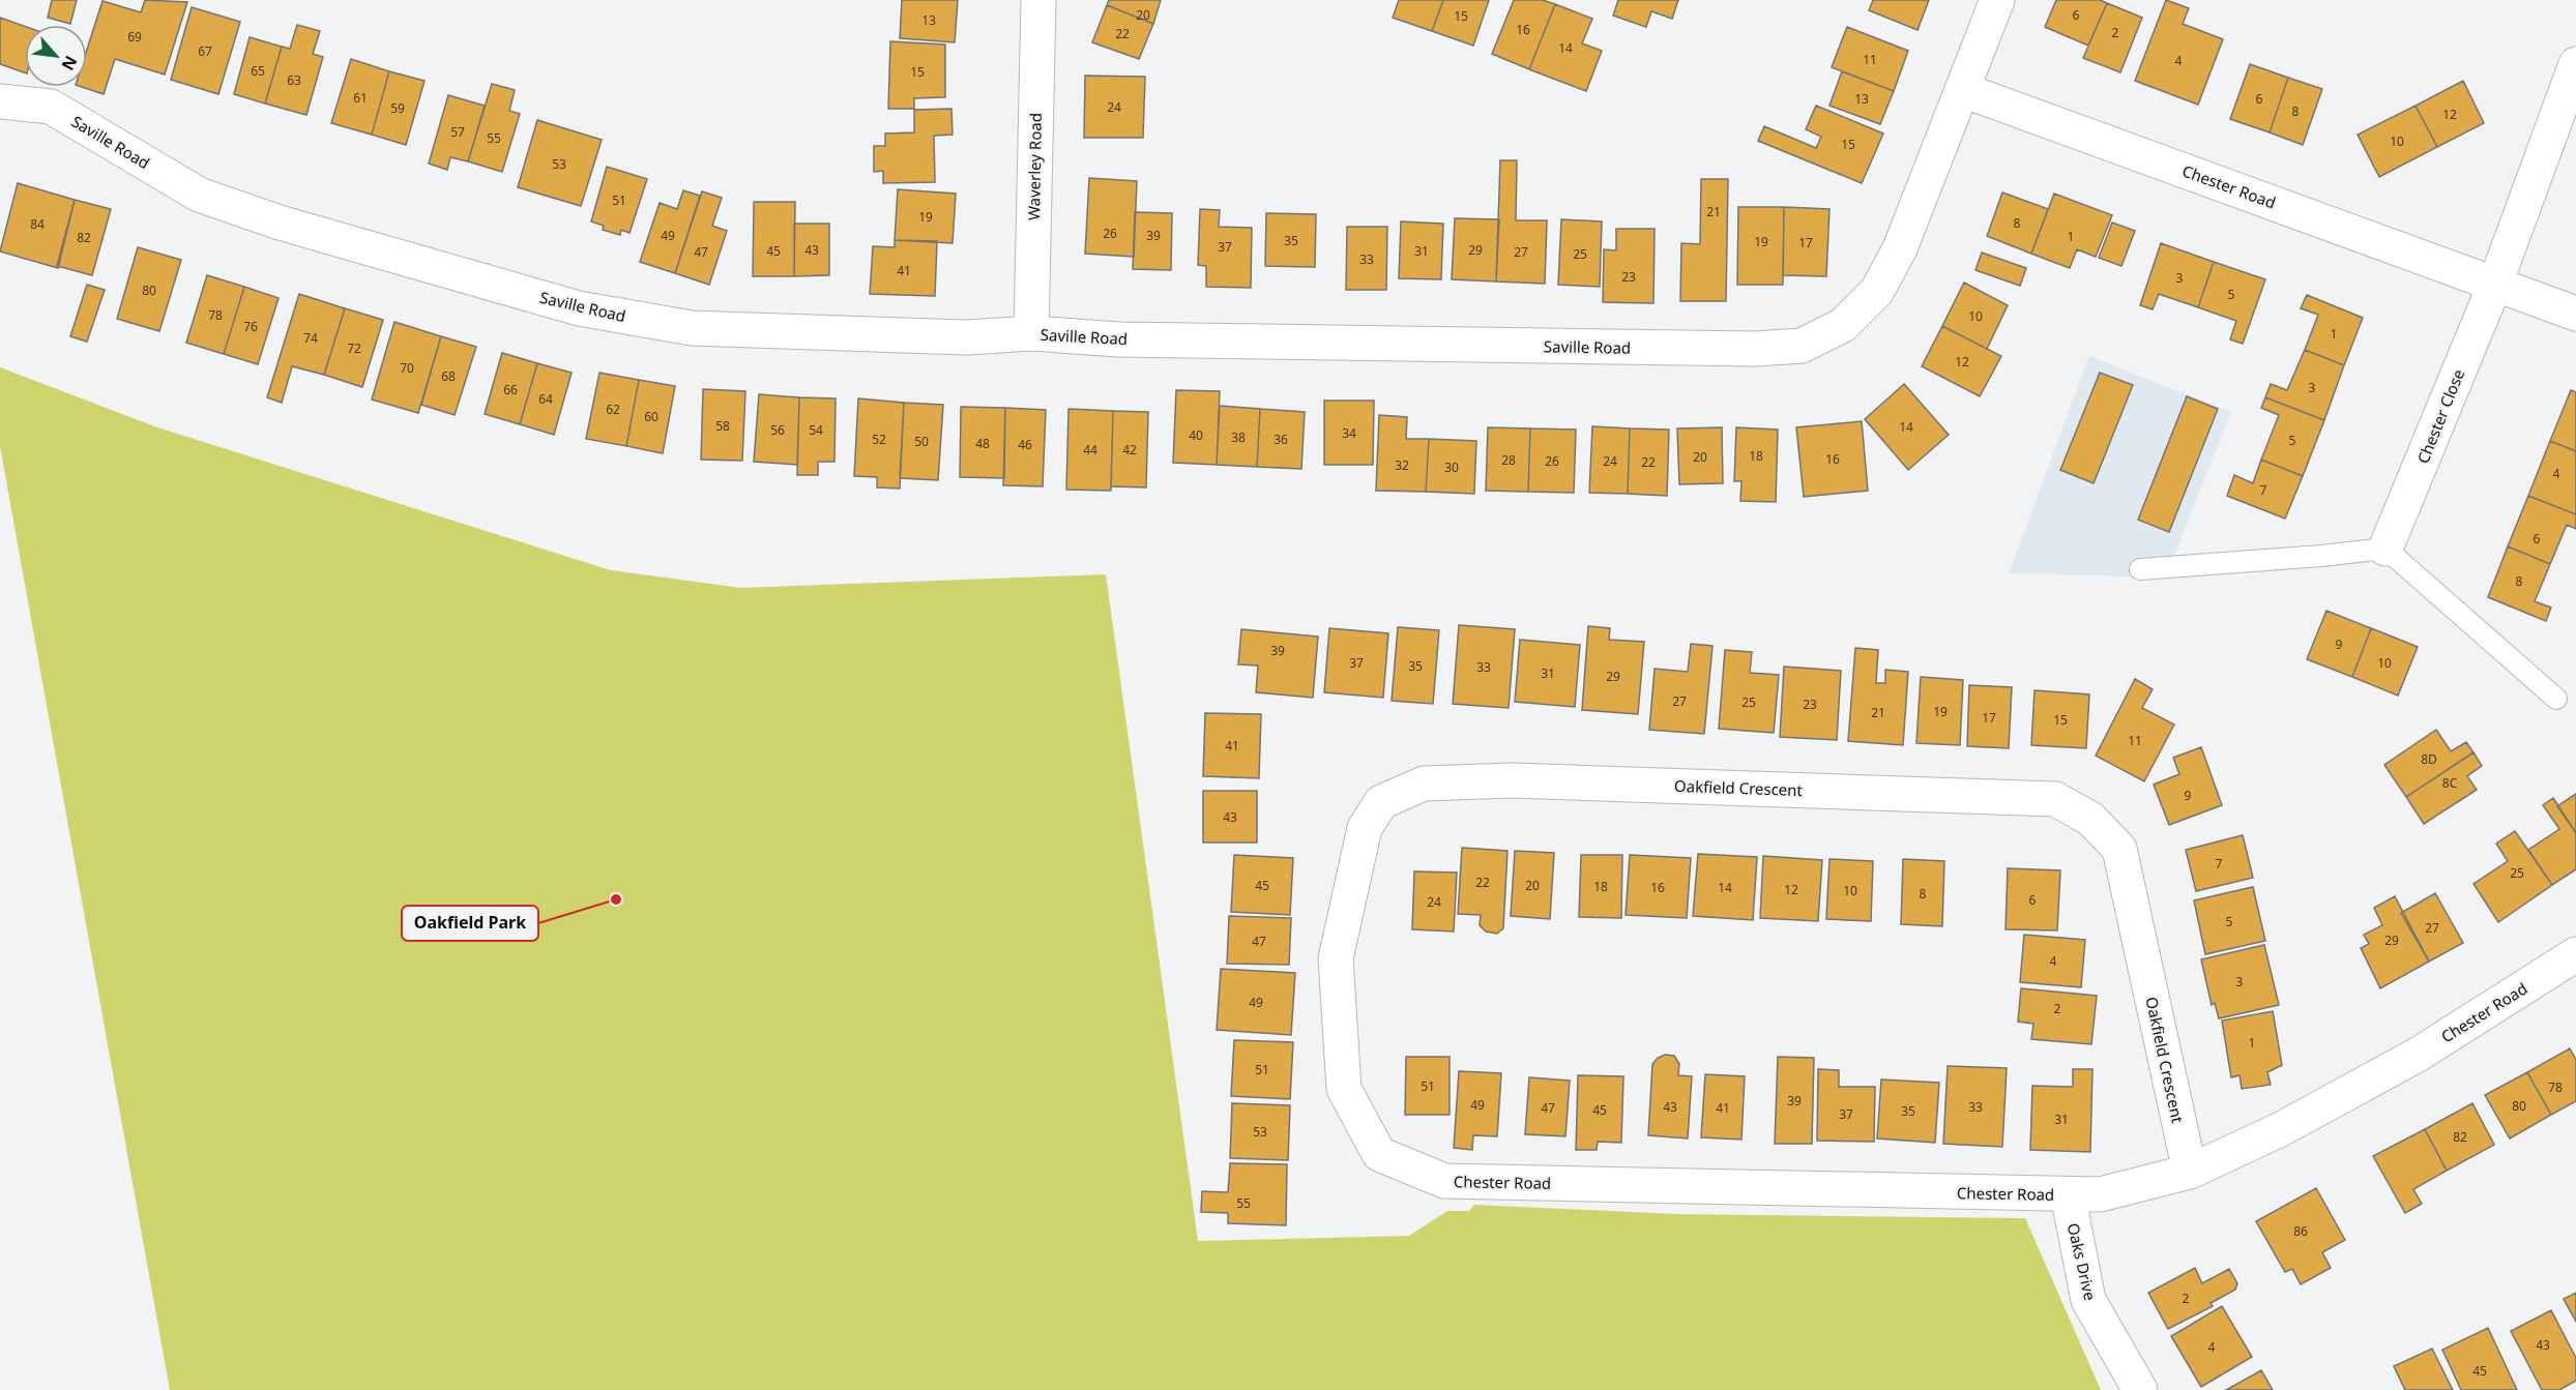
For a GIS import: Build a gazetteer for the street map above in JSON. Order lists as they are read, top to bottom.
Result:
{
  "streets": {
    "street": [
      "Saville Road",
      "Waverley Road",
      "Chester Road",
      "Chester Close",
      "Oakfield Crescent",
      "Oaks Drive"
    ]
  },
  "crossings": [
    ["Saville Road", "Waverley Road"],
    ["Saville Road", "Chester Road"],
    ["Chester Road", "Chester Close"],
    ["Chester Road", "Oakfield Crescent"],
    ["Chester Road", "Oaks Drive"]
  ],
  "places": ["Oakfield Park"],
  "house_numbers": [
    "20",
    "6",
    "15",
    "13",
    "16",
    "2",
    "22",
    "69",
    "14",
    "67",
    "11",
    "4",
    "65",
    "15",
    "63",
    "61",
    "13",
    "6",
    "24",
    "59",
    "8",
    "12",
    "57",
    "55",
    "10",
    "15",
    "53",
    "51",
    "21",
    "19",
    "8",
    "84",
    "26",
    "49",
    "39",
    "1",
    "82",
    "35",
    "19",
    "17",
    "37",
    "43",
    "29",
    "45",
    "31",
    "47",
    "27",
    "25",
    "33",
    "41",
    "23",
    "3",
    "80",
    "5",
    "78",
    "10",
    "76",
    "1",
    "74",
    "72",
    "12",
    "70",
    "68",
    "3",
    "66",
    "64",
    "62",
    "60",
    "58",
    "14",
    "56",
    "54",
    "34",
    "40",
    "38",
    "52",
    "36",
    "5",
    "50",
    "48",
    "46",
    "44",
    "42",
    "18",
    "20",
    "16",
    "28",
    "26",
    "24",
    "22",
    "32",
    "30",
    "4",
    "7",
    "6",
    "8",
    "9",
    "39",
    "37",
    "10",
    "35",
    "33",
    "31",
    "29",
    "27",
    "25",
    "23",
    "19",
    "21",
    "17",
    "15",
    "11",
    "41",
    "8D",
    "8C",
    "9",
    "43",
    "7",
    "25",
    "22",
    "45",
    "20",
    "18",
    "16",
    "14",
    "12",
    "10",
    "8",
    "6",
    "24",
    "5",
    "27",
    "29",
    "47",
    "4",
    "3",
    "49",
    "2",
    "1",
    "51",
    "51",
    "78",
    "39",
    "49",
    "80",
    "43",
    "33",
    "47",
    "41",
    "45",
    "35",
    "37",
    "31",
    "53",
    "82",
    "55",
    "86",
    "2",
    "43",
    "4",
    "45"
  ],
  "north": "bottom right"
}
